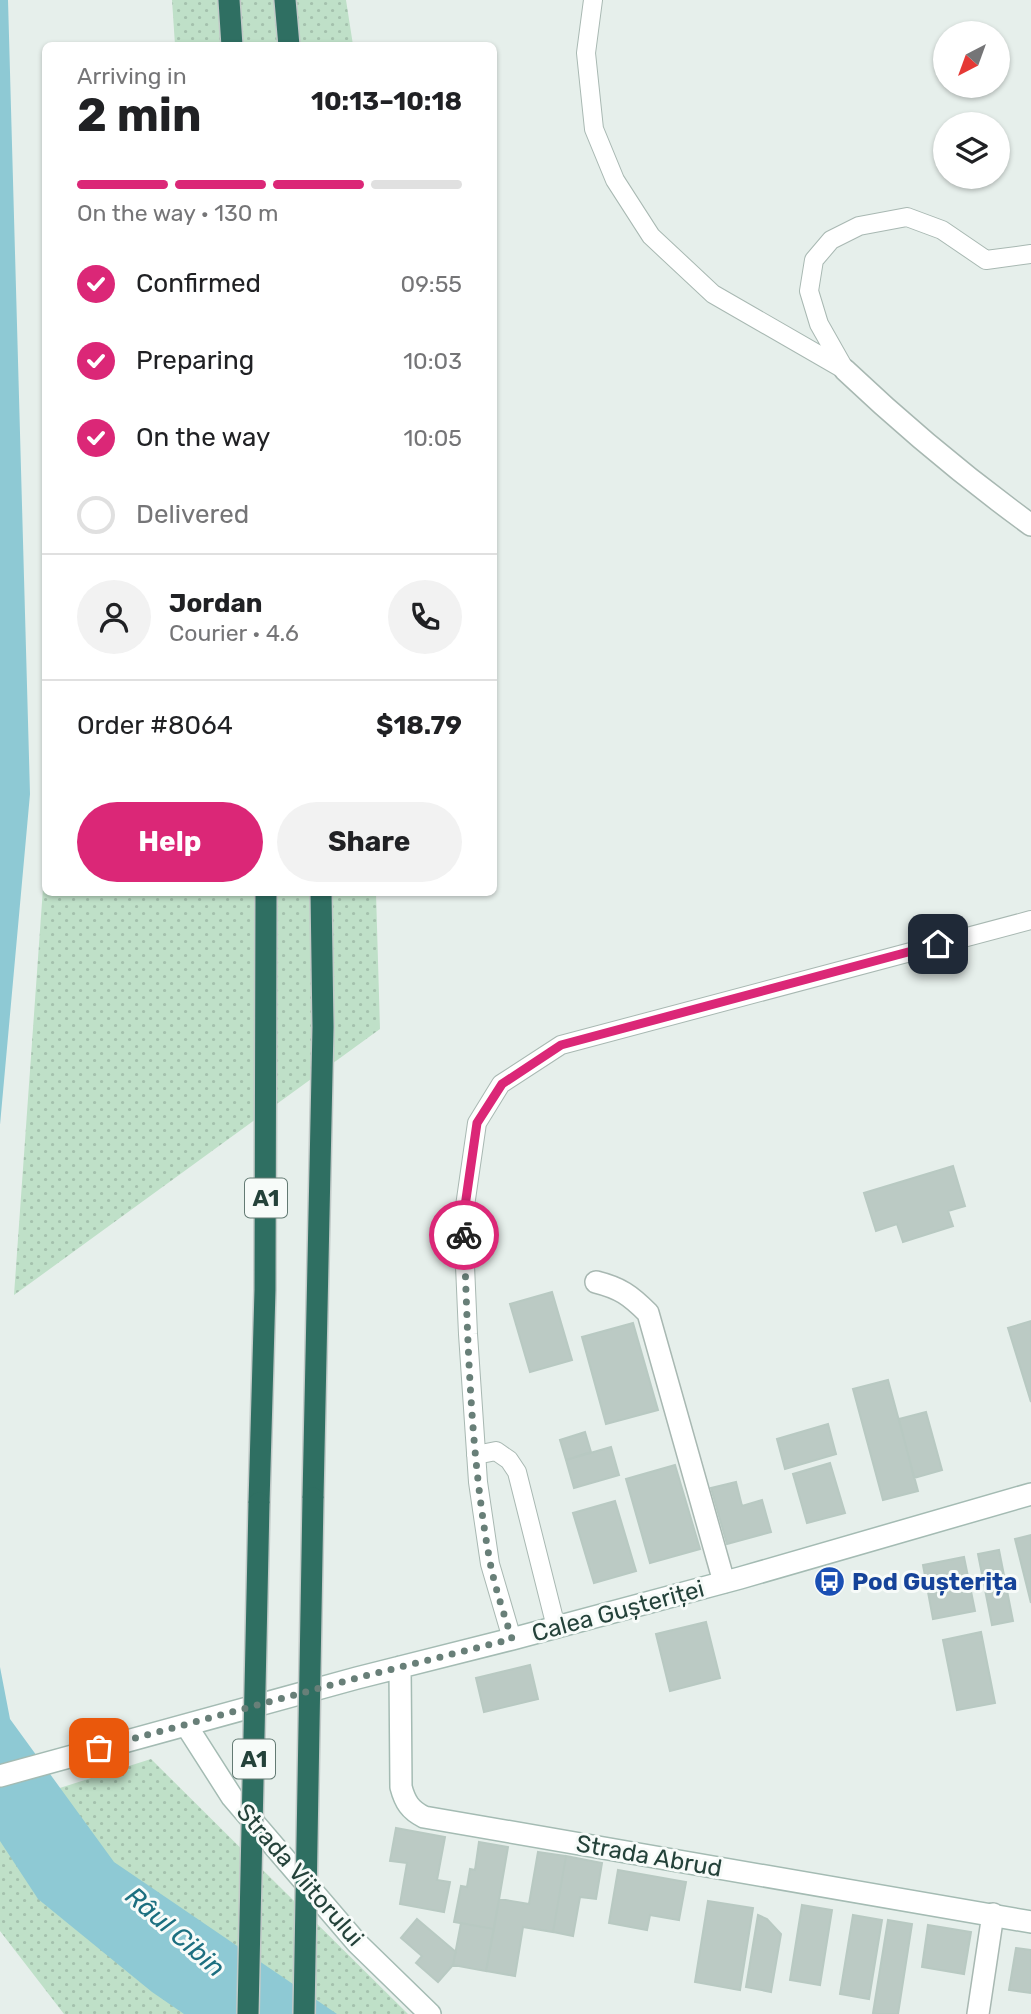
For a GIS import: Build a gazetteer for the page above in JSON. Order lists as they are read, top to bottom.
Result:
{
  "streets": {
    "highway": ["A1"],
    "street": ["Calea Gușteriței", "Strada Abrud", "Strada Viitorului"]
  },
  "crossings": [
    ["Calea Gușteriței", "Strada Abrud"],
    ["Calea Gușteriței", "Strada Viitorului"]
  ],
  "water": ["Râul Cibin"],
  "places": {
    "bus stop": ["Pod Gușterița"]
  },
  "north": "bottom left",
  "page": {
    "heading": ["2 min", "Arriving in", "10:13–10:18"],
    "panel": [
      "Jordan",
      "Courier · 4.6",
      "Order #8064",
      "$18.79"
    ],
    "bar": "On the way · 130 m",
    "list": [
      ["Confirmed", "09:55"],
      ["Preparing", "10:03"],
      ["On the way", "10:05"],
      "Delivered"
    ],
    "buttons": ["Help", "Share"]
  }
}
